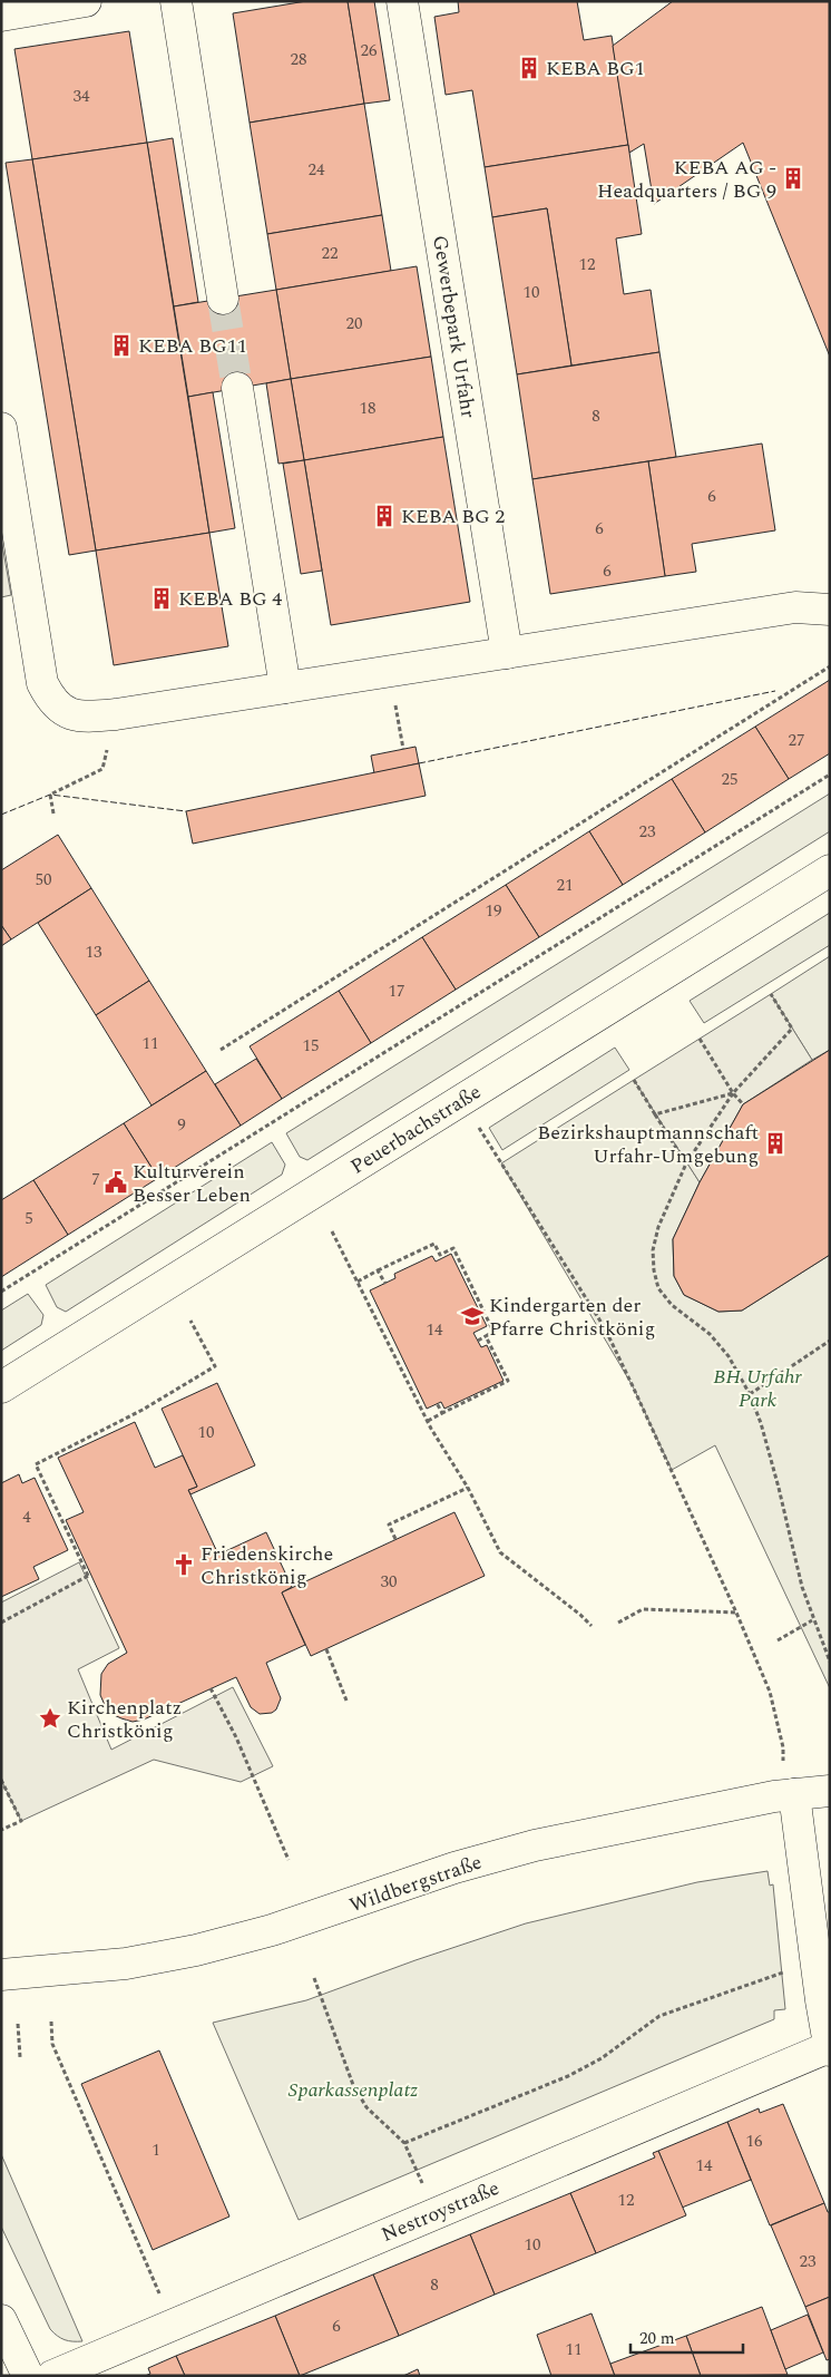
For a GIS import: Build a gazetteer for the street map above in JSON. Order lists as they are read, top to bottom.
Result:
{
  "streets": {
    "street": [
      "Gewerbepark Urfahr",
      "Peuerbachstraße",
      "Wildbergstraße",
      "Nestroystraße"
    ]
  },
  "parks": ["BH Urfahr Park", "Sparkassenplatz"],
  "places": {
    "building": [
      "KEBA BG1",
      "KEBA AG - Headquarters / BG 9",
      "KEBA BG11",
      "KEBA BG 2",
      "KEBA BG 4",
      "Bezirkshauptmannschaft Urfahr-Umgebung"
    ],
    "public building": ["Kulturverein Besser Leben"],
    "school or university": ["Kindergarten der Pfarre Christkönig"],
    "church": ["Friedenskirche Christkönig"],
    "place": ["Kirchenplatz Christkönig"]
  },
  "house_numbers": [
    "26",
    "28",
    "34",
    "24",
    "22",
    "12",
    "10",
    "20",
    "18",
    "8",
    "6",
    "6",
    "6",
    "27",
    "25",
    "23",
    "50",
    "21",
    "19",
    "13",
    "17",
    "11",
    "15",
    "9",
    "7",
    "5",
    "14",
    "10",
    "4",
    "30",
    "16",
    "1",
    "14",
    "12",
    "10",
    "23",
    "8",
    "6",
    "11"
  ],
  "scale_bar": "20 m"
}
